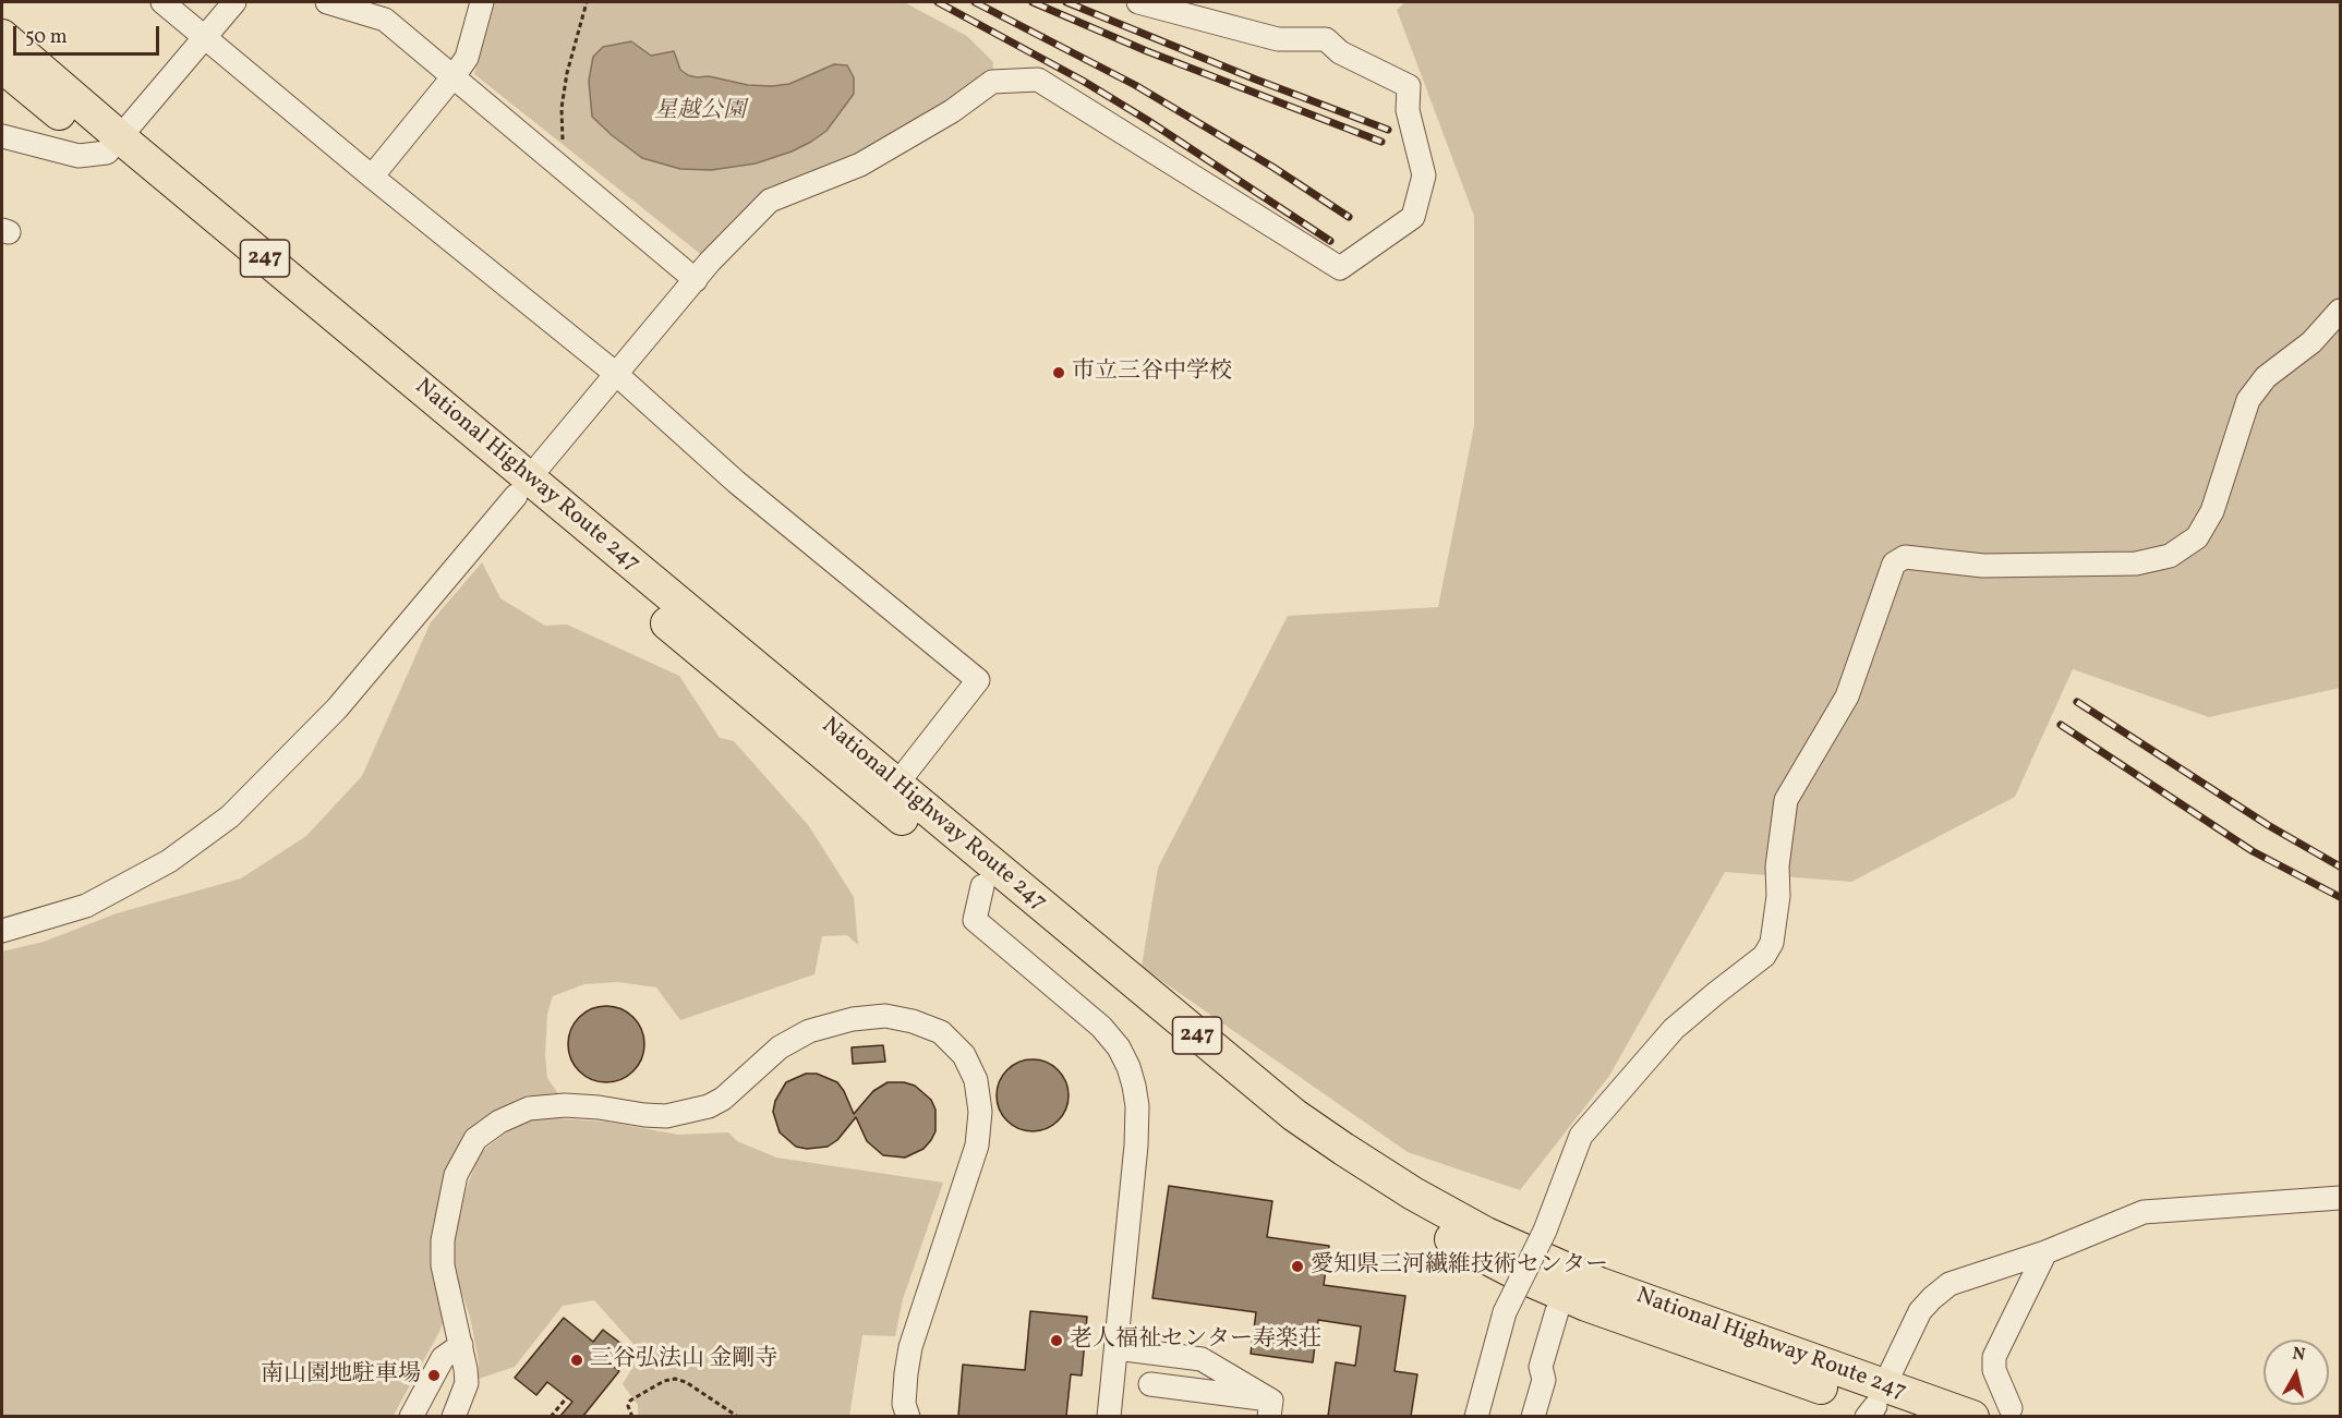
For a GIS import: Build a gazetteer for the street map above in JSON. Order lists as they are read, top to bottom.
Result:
{
  "streets": {
    "highway": ["247", "National Highway Route 247"]
  },
  "parks": ["星越公園"],
  "places": [
    "市立三谷中学校",
    "愛知県三河繊維技術センター",
    "老人福祉センター寿楽荘",
    "三谷弘法山 金剛寺",
    "南山園地駐車場"
  ],
  "scale_bar": "50 m",
  "north": "top"
}
